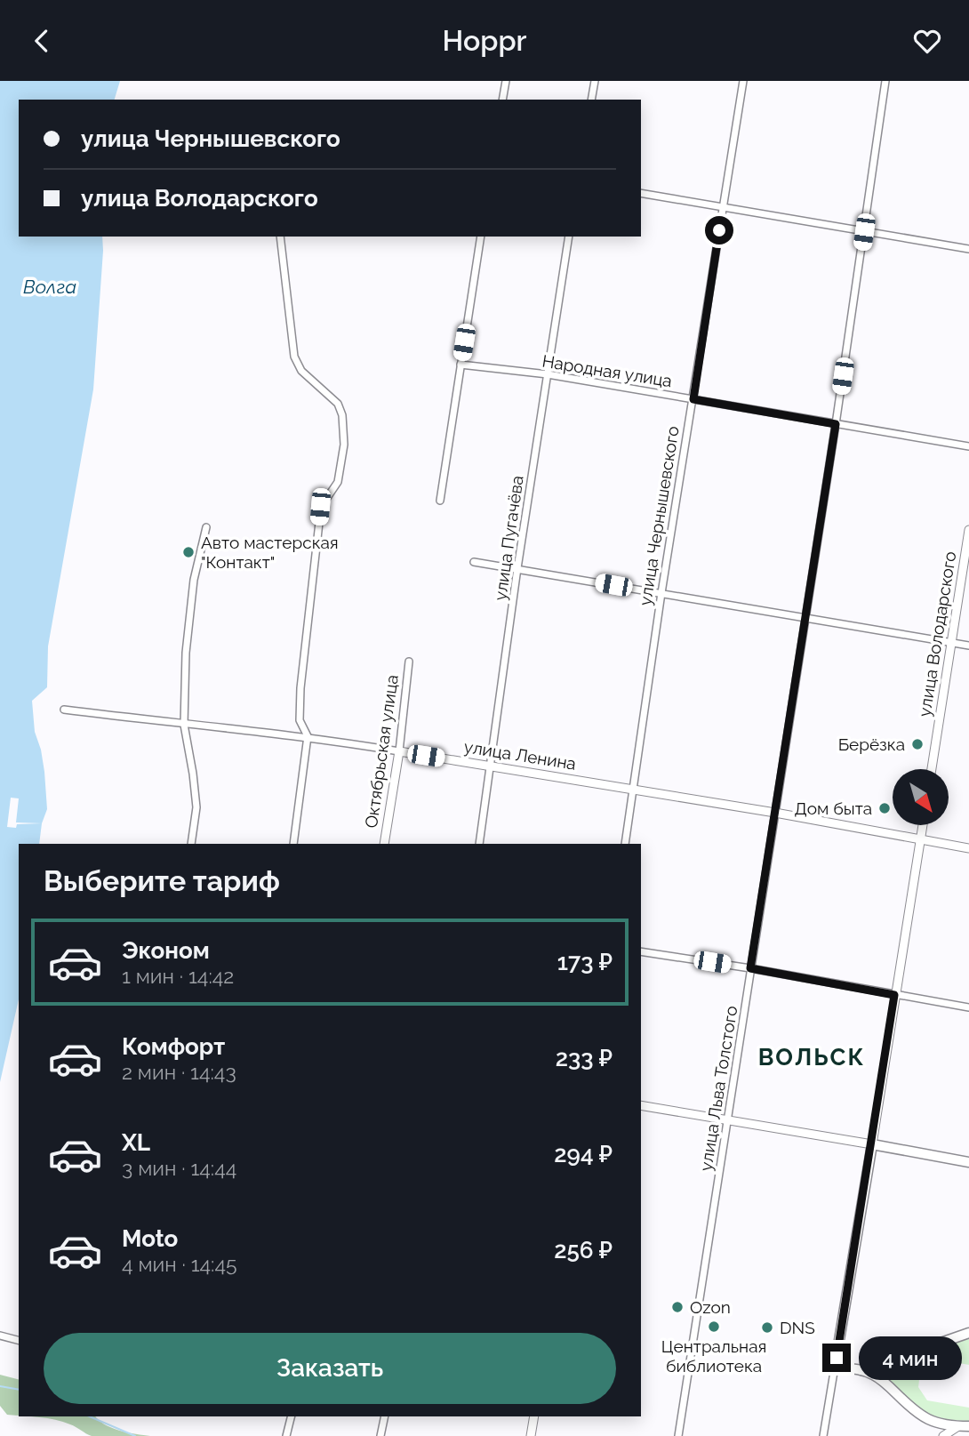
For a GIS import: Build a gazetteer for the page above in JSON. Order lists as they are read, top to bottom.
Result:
{
  "streets": {
    "street": [
      "Народная улица",
      "улица Чернышевского",
      "улица Пугачёва",
      "улица Володарского",
      "Октябрьская улица",
      "улица Ленина",
      "улица Льва Толстого"
    ]
  },
  "crossings": [
    ["Народная улица", "улица Чернышевского"],
    ["Народная улица", "улица Пугачёва"],
    ["Народная улица", "улица Льва Толстого"],
    ["улица Чернышевского", "улица Ленина"],
    ["улица Пугачёва", "улица Ленина"],
    ["Октябрьская улица", "улица Ленина"],
    ["улица Ленина", "улица Льва Толстого"]
  ],
  "districts": ["ВОЛЬСК"],
  "water": ["Волга"],
  "places": [
    "Авто мастерская \"Контакт\"",
    "Берёзка",
    "Дом быта",
    "Ozon",
    "Центральная библиотека",
    "DNS"
  ],
  "north": "bottom right",
  "page": {
    "header": "Hoppr",
    "banner": ["улица Чернышевского", "улица Володарского"],
    "heading": "Выберите тариф",
    "list": [
      {
        "name": "Эконом",
        "note": "1 мин · 14:42",
        "value": "173 ₽"
      },
      {
        "name": "Комфорт",
        "note": "2 мин · 14:43",
        "value": "233 ₽"
      },
      {
        "name": "XL",
        "note": "3 мин · 14:44",
        "value": "294 ₽"
      },
      {
        "name": "Moto",
        "note": "4 мин · 14:45",
        "value": "256 ₽"
      }
    ],
    "buttons": "Заказать",
    "bubble": "4 мин"
  }
}
